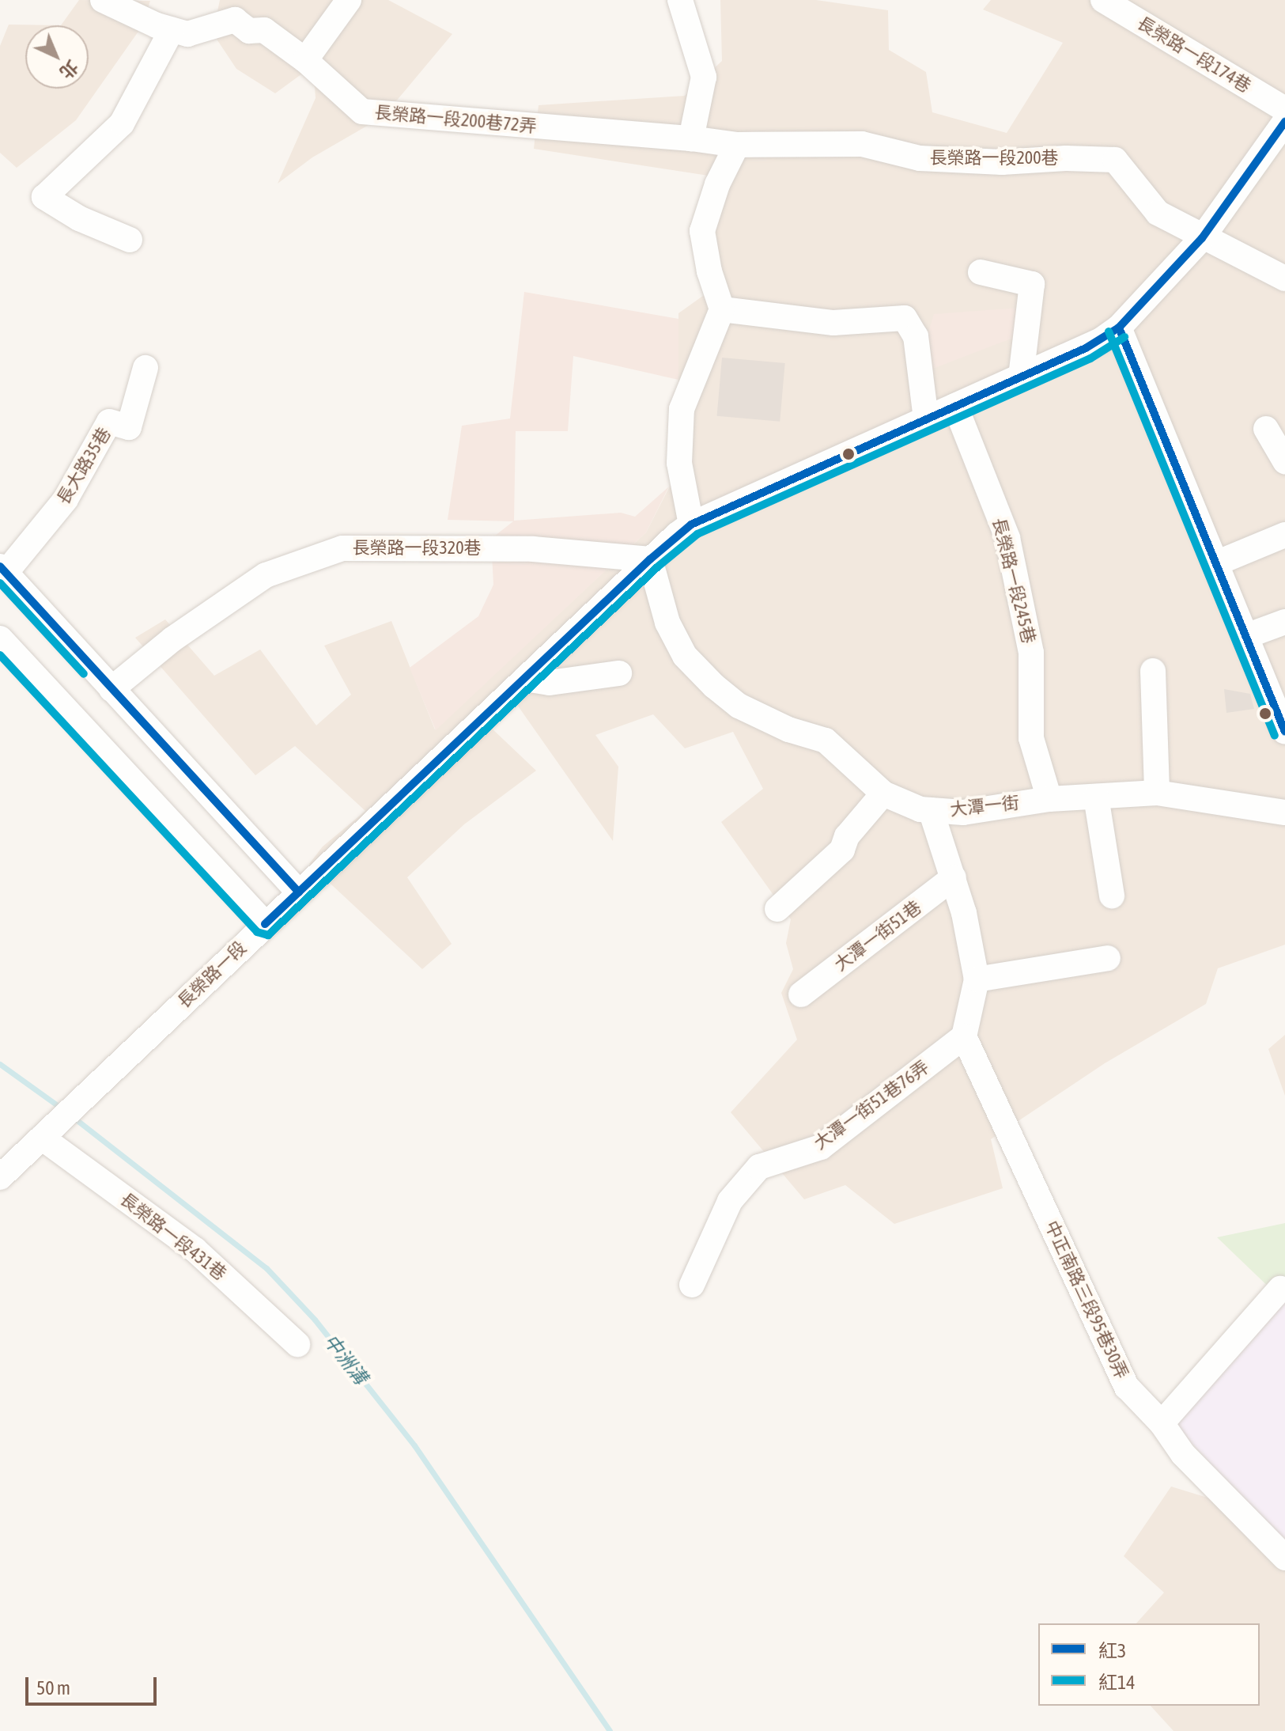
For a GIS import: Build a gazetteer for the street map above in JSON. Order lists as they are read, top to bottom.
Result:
{
  "streets": {
    "street": [
      "長榮路一段174巷",
      "長榮路一段200巷72弄",
      "長榮路一段200巷",
      "長大路35巷",
      "長榮路一段320巷",
      "長榮路一段245巷",
      "大潭一街",
      "大潭一街51巷",
      "長榮路一段",
      "大潭一街51巷76弄",
      "長榮路一段431巷",
      "中正南路三段95巷30弄"
    ]
  },
  "crossings": [
    ["長榮路一段200巷72弄", "長榮路一段200巷"],
    ["長榮路一段200巷", "長榮路一段"],
    ["長榮路一段320巷", "大潭一街"],
    ["長榮路一段320巷", "長榮路一段"],
    ["長榮路一段245巷", "大潭一街"],
    ["長榮路一段245巷", "長榮路一段"],
    ["大潭一街", "長榮路一段"],
    ["長榮路一段", "長榮路一段431巷"],
    ["大潭一街51巷76弄", "中正南路三段95巷30弄"]
  ],
  "water": ["中洲溝"],
  "lines": ["transit line 紅3", "transit line 紅14"],
  "legend": ["紅3", "紅14"],
  "scale_bar": "50 m",
  "north": "bottom right"
}
